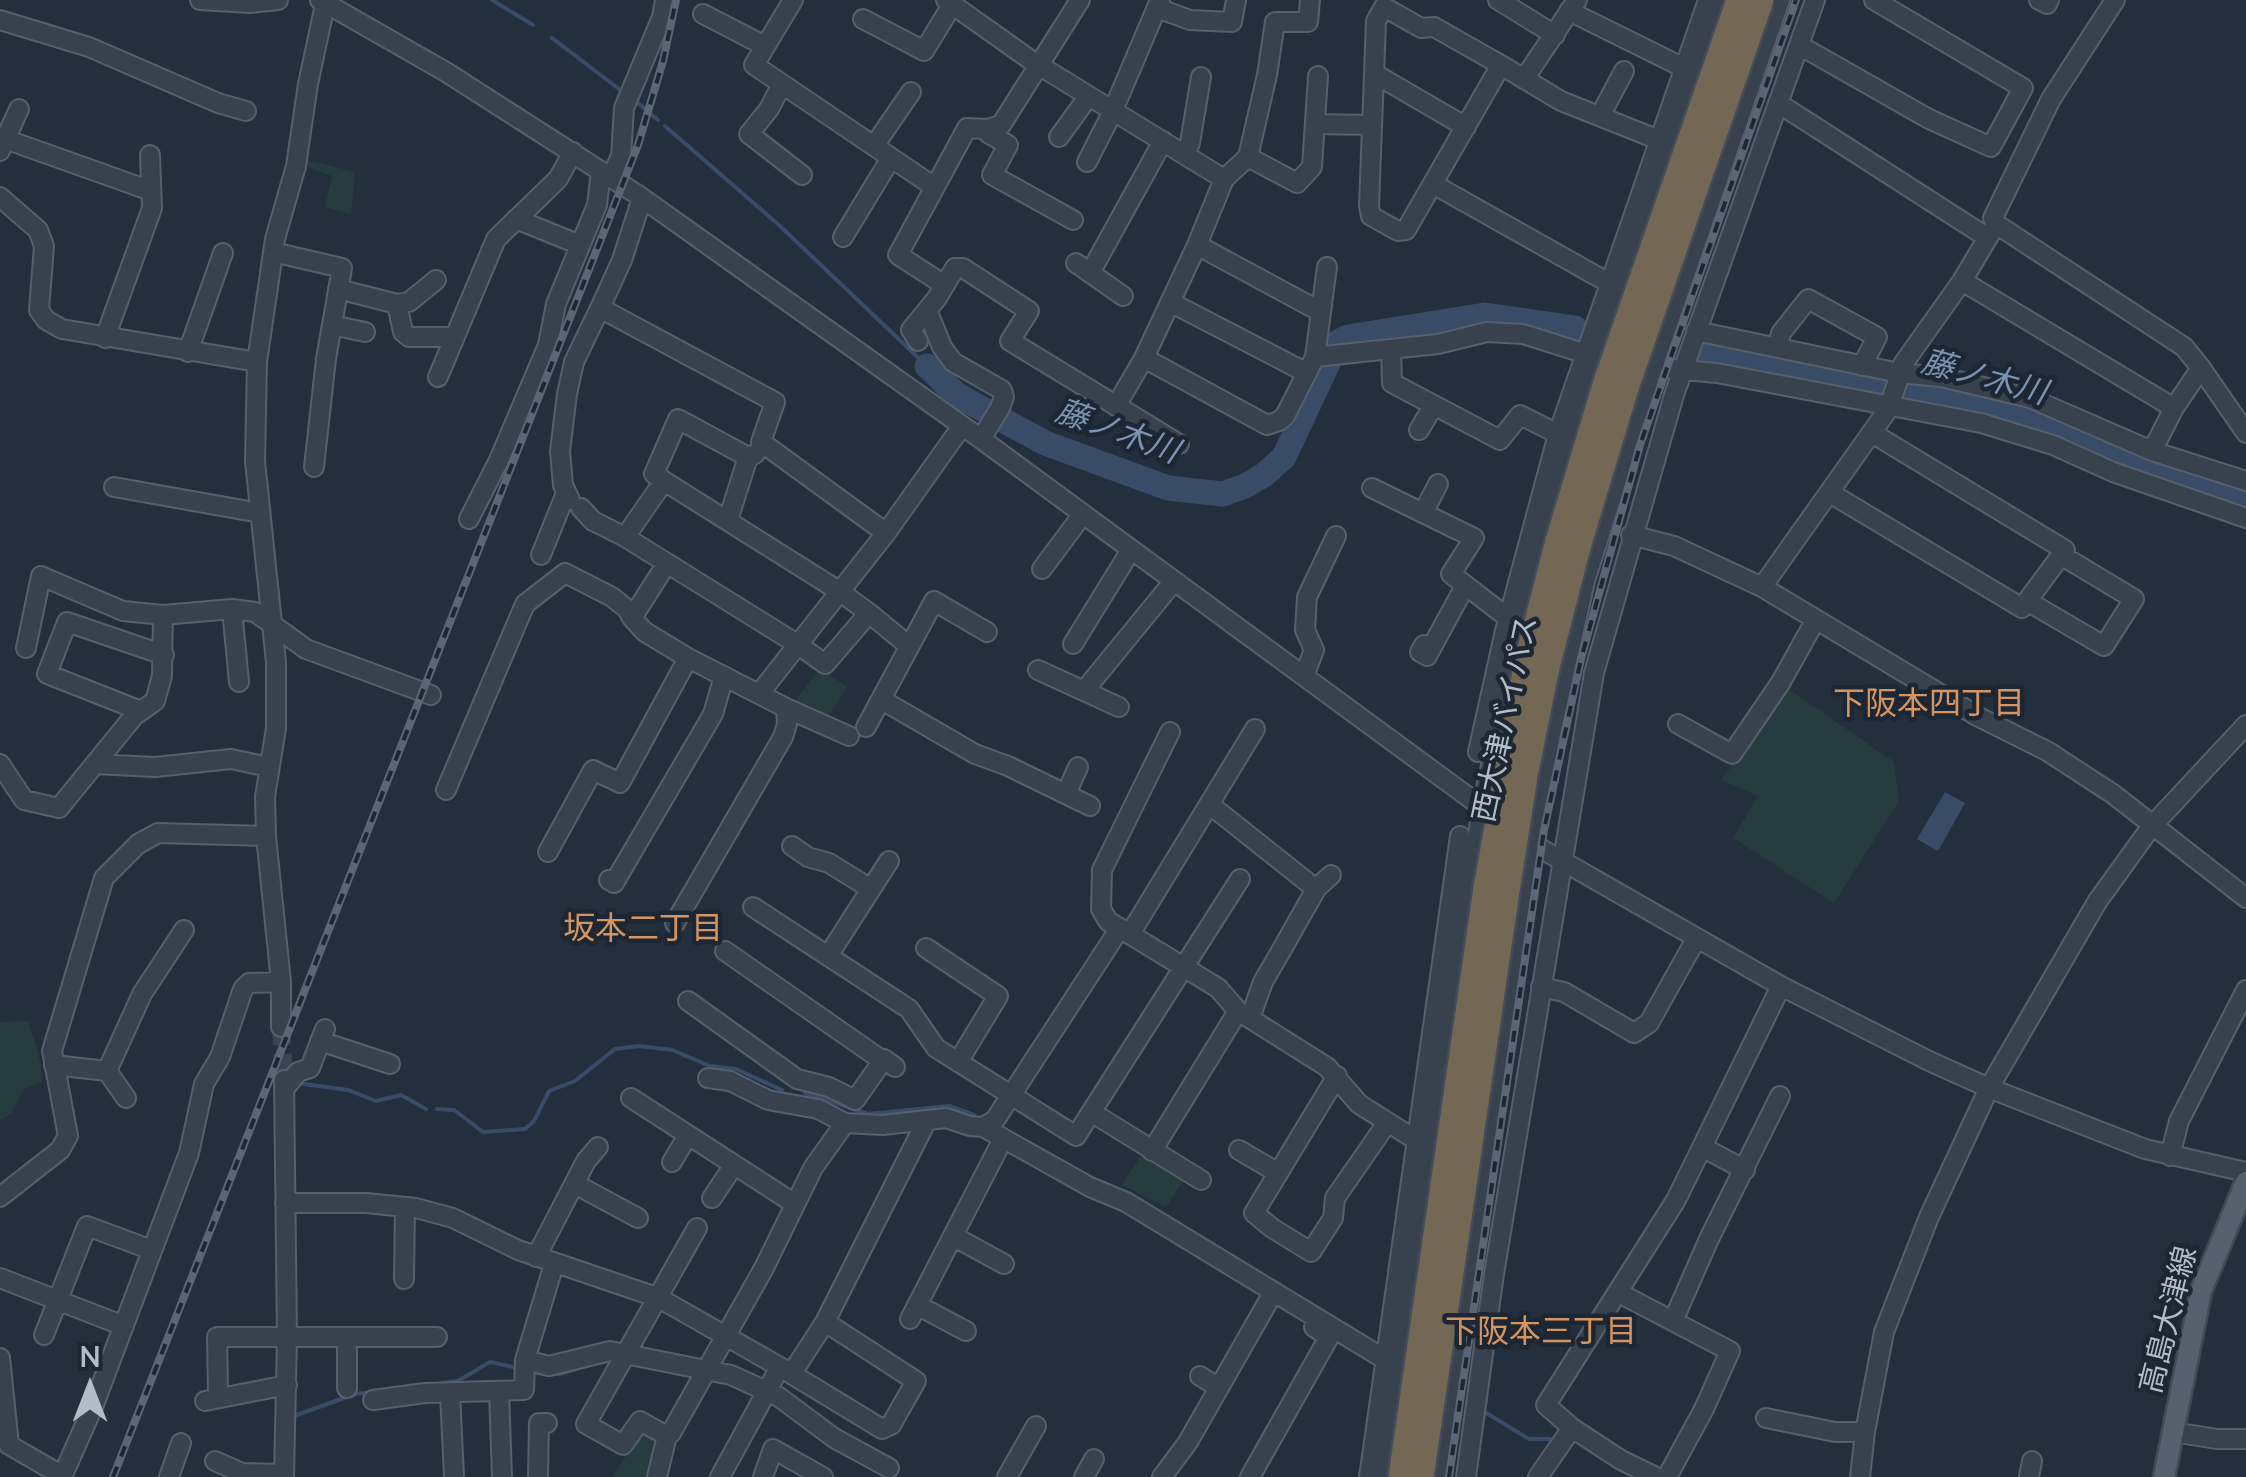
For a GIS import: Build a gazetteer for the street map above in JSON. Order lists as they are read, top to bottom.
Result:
{
  "streets": {
    "highway": ["西大津バイパス"],
    "main road": ["高島大津線"]
  },
  "districts": ["下阪本四丁目", "坂本二丁目", "下阪本三丁目"],
  "water": ["藤ノ木川"],
  "north": "top"
}
